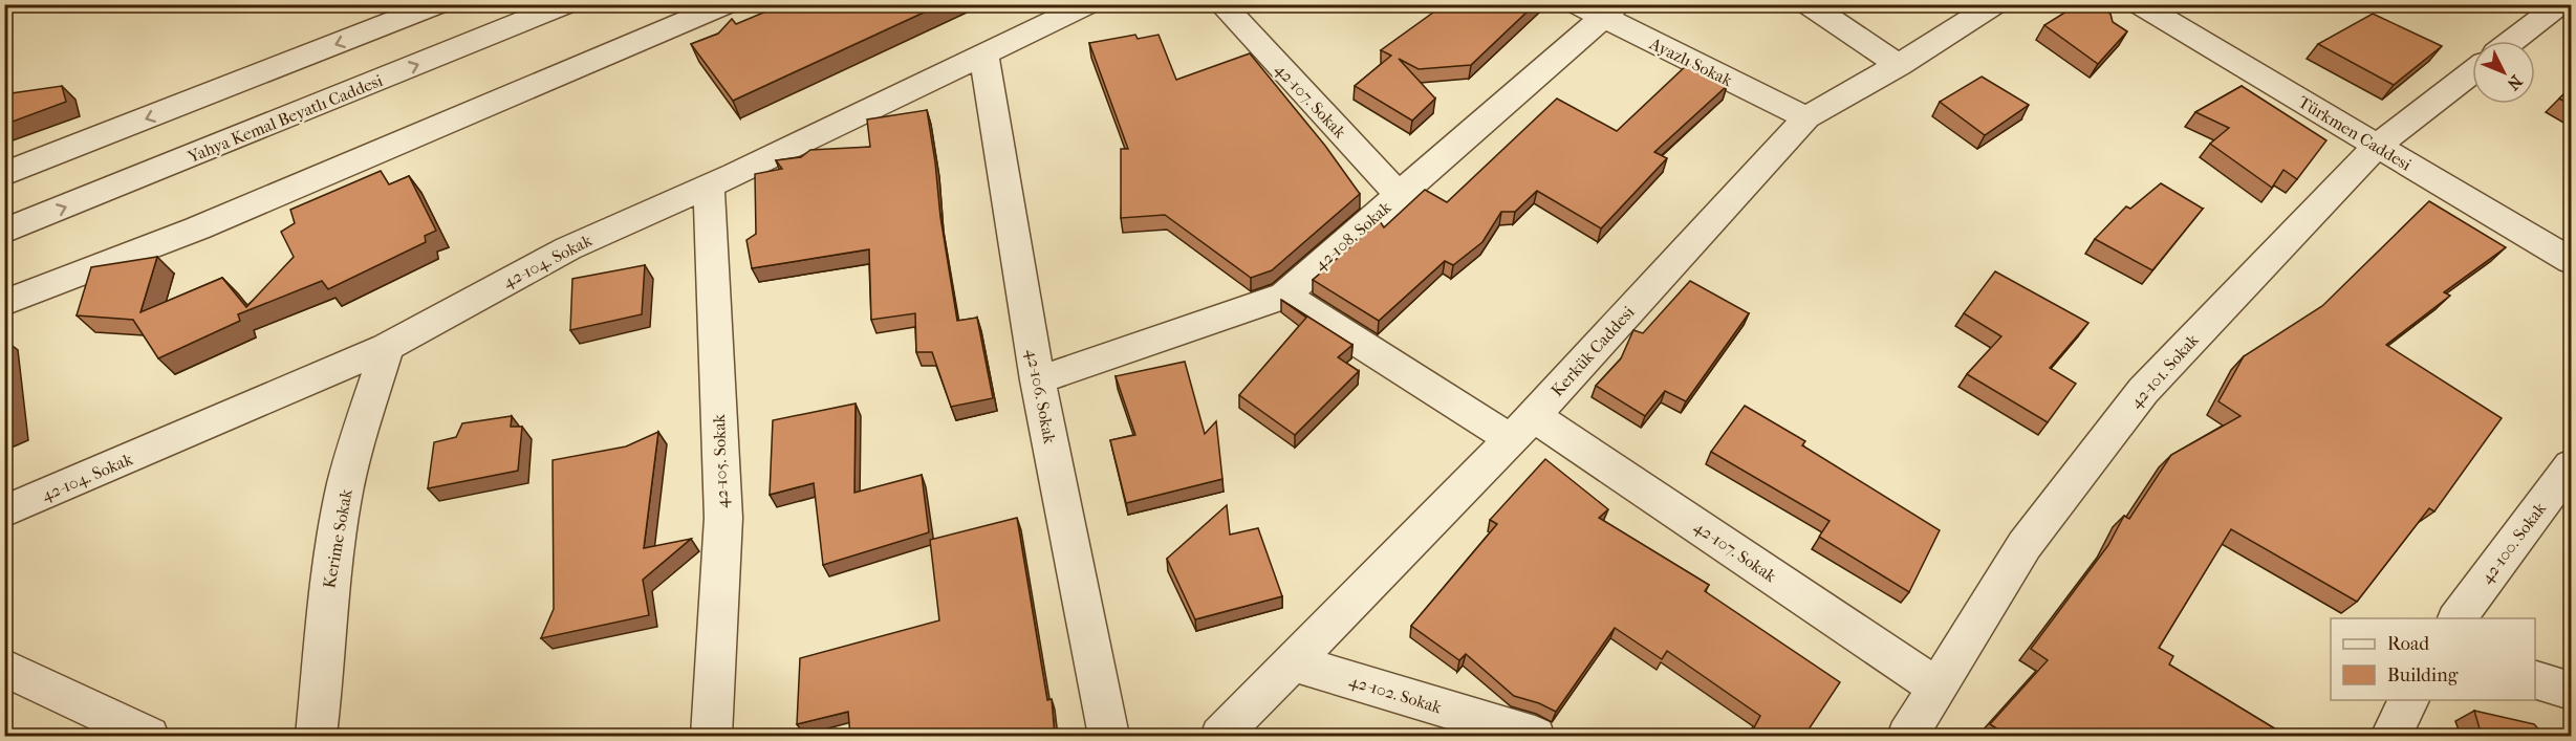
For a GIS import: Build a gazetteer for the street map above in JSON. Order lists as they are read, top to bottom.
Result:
{
  "streets": {
    "street": [
      "Ayazlı Sokak",
      "42-107. Sokak",
      "Yahya Kemal Beyatlı Caddesi",
      "Türkmen Caddesi",
      "42-108. Sokak",
      "42-104. Sokak",
      "Kerkük Caddesi",
      "42-101. Sokak",
      "42-106. Sokak",
      "42-105. Sokak",
      "Kerime Sokak",
      "42-100. Sokak",
      "42-102. Sokak"
    ]
  },
  "crossings": [
    ["Ayazlı Sokak", "42-108. Sokak"],
    ["Ayazlı Sokak", "Kerkük Caddesi"],
    ["42-107. Sokak", "42-108. Sokak"],
    ["42-107. Sokak", "Kerkük Caddesi"],
    ["42-107. Sokak", "42-101. Sokak"],
    ["Türkmen Caddesi", "42-101. Sokak"],
    ["42-108. Sokak", "42-106. Sokak"],
    ["42-104. Sokak", "42-106. Sokak"],
    ["42-104. Sokak", "42-105. Sokak"],
    ["42-104. Sokak", "Kerime Sokak"],
    ["Kerkük Caddesi", "42-102. Sokak"]
  ],
  "legend": ["Road", "Building"],
  "north": "bottom right"
}
